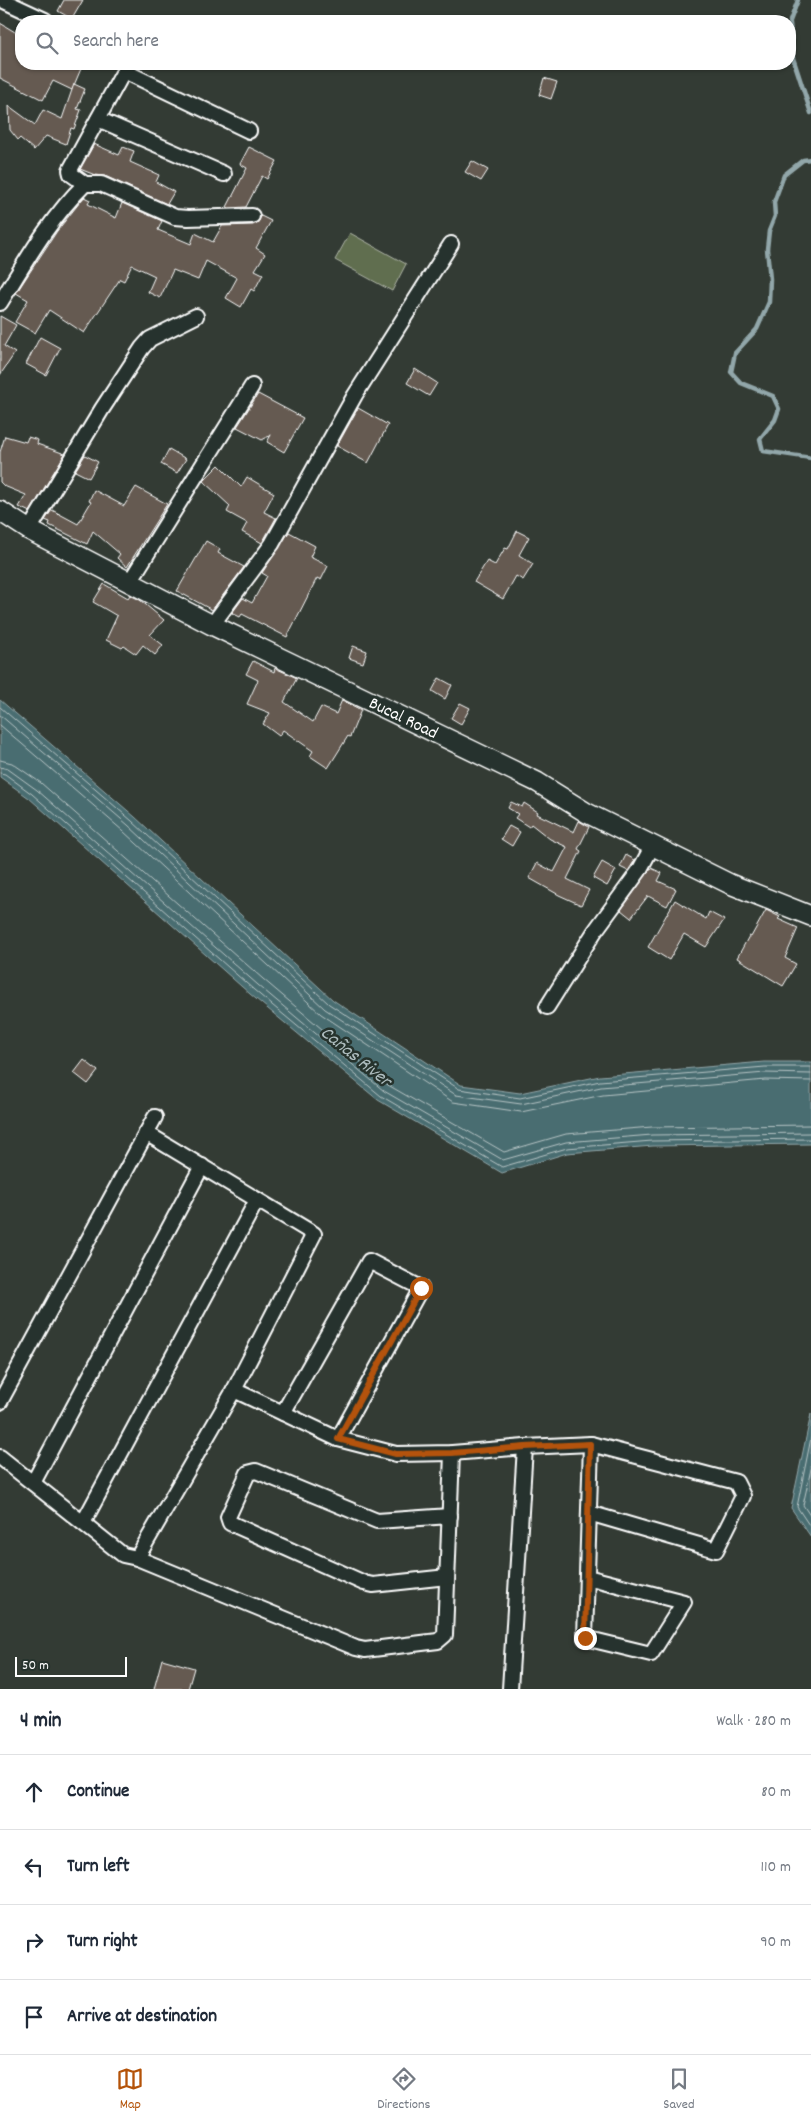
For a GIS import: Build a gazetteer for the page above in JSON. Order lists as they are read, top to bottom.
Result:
{
  "streets": {
    "street": ["Bucal Road"]
  },
  "water": ["Cañas River"],
  "scale_bar": "50 m",
  "page": {
    "search": "Search here",
    "scale": "50 m",
    "heading": ["4 min", "Walk · 280 m"],
    "list": [
      ["Continue", "80 m"],
      ["Turn left", "110 m"],
      ["Turn right", "90 m"],
      "Arrive at destination"
    ],
    "nav": ["Map", "Directions", "Saved"]
  }
}
